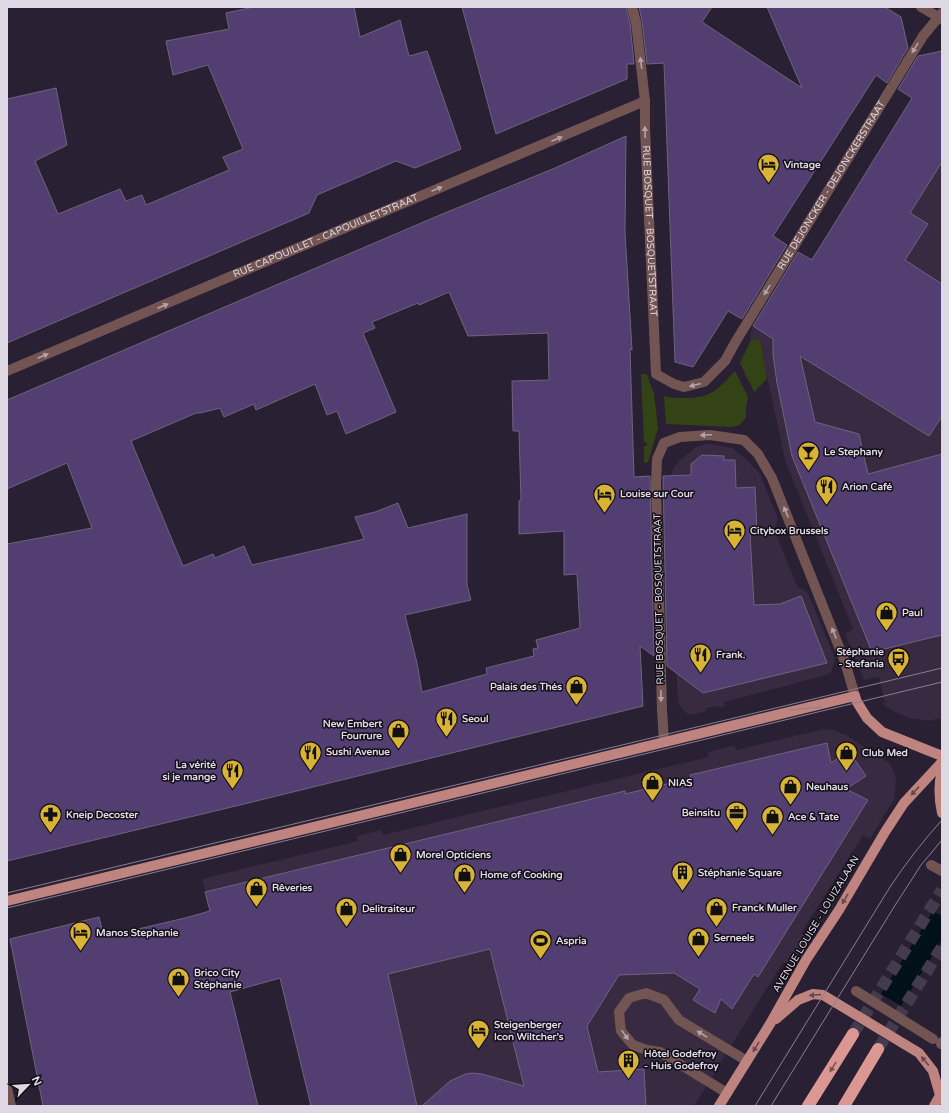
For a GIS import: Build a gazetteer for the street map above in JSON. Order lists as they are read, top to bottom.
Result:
{
  "streets": {
    "main road": ["AVENUE LOUISE - LOUIZALAAN"],
    "street": ["RUE DEJONCKER - DEJONCKERSTRAAT", "RUE BOSQUET - BOSQUETSTRAAT", "RUE CAPOUILLET - CAPOUILLETSTRAAT"]
  },
  "crossings": [
    ["RUE DEJONCKER - DEJONCKERSTRAAT", "RUE BOSQUET - BOSQUETSTRAAT"],
    ["RUE BOSQUET - BOSQUETSTRAAT", "RUE CAPOUILLET - CAPOUILLETSTRAAT"]
  ],
  "one_way": ["RUE DEJONCKER - DEJONCKERSTRAAT", "RUE CAPOUILLET - CAPOUILLETSTRAAT", "AVENUE LOUISE - LOUIZALAAN"],
  "places": {
    "hotel": [
      "Vintage",
      "Louise sur Cour",
      "Citybox Brussels",
      "Manos Stephanie",
      "Steigenberger Icon Wiltcher’s"
    ],
    "bar": ["Le Stephany"],
    "restaurant": [
      "Arion Café",
      "Frank.",
      "Seoul",
      "Sushi Avenue",
      "La vérité si je mange"
    ],
    "shop": [
      "Paul",
      "Palais des Thés",
      "New Embert Fourrure",
      "Club Med",
      "NIAS",
      "Neuhaus",
      "Ace & Tate",
      "Morel Opticiens",
      "Home of Cooking",
      "Rêveries",
      "Franck Muller",
      "Delitraiteur",
      "Serneels",
      "Brico City Stéphanie"
    ],
    "bus stop": ["Stéphanie - Stefania"],
    "office": ["Beinsitu"],
    "pharmacy": ["Kneip Decoster"],
    "building": ["Stéphanie Square", "Hôtel Godefroy - Huis Godefroy"],
    "sports": ["Aspria"]
  },
  "north": "top right"
}
